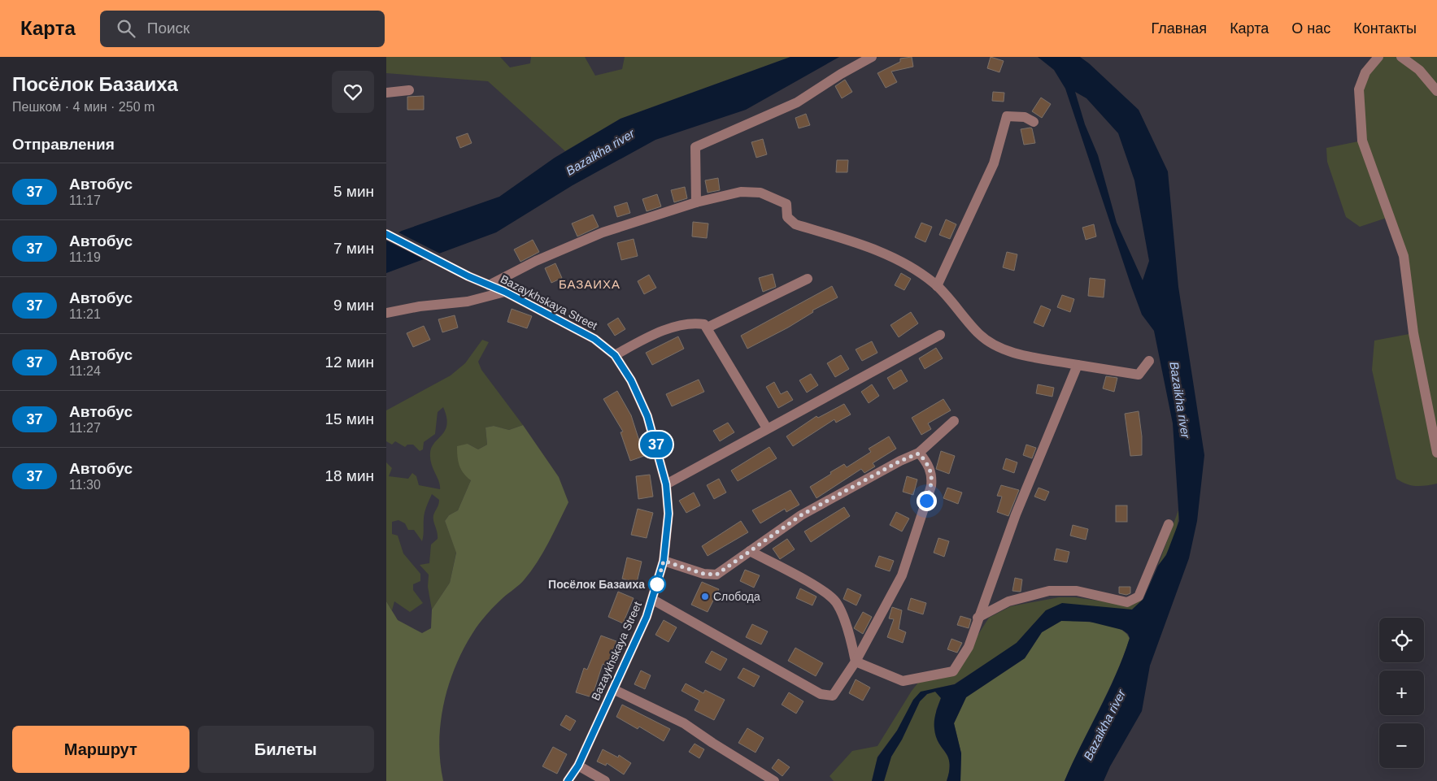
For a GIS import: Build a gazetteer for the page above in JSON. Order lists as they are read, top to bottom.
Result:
{
  "streets": {
    "street": ["Bazaykhskaya Street"]
  },
  "districts": ["БАЗАИХА"],
  "water": ["Bazaikha river"],
  "places": ["Посёлок Базаиха", "Слобода"],
  "lines": ["bus line 37"],
  "page": {
    "header": "Карта",
    "search": "Поиск",
    "nav": [
      "Главная",
      "Карта",
      "О нас",
      "Контакты"
    ],
    "heading": [
      ["Посёлок Базаиха", "Пешком · 4 мин · 250 m"],
      "Отправления"
    ],
    "on_map": "37",
    "list": [
      {
        "mark": "37",
        "name": "Автобус",
        "note": "11:17",
        "value": "5 мин"
      },
      {
        "mark": "37",
        "name": "Автобус",
        "note": "11:19",
        "value": "7 мин"
      },
      {
        "mark": "37",
        "name": "Автобус",
        "note": "11:21",
        "value": "9 мин"
      },
      {
        "mark": "37",
        "name": "Автобус",
        "note": "11:24",
        "value": "12 мин"
      },
      {
        "mark": "37",
        "name": "Автобус",
        "note": "11:27",
        "value": "15 мин"
      },
      {
        "mark": "37",
        "name": "Автобус",
        "note": "11:30",
        "value": "18 мин"
      }
    ],
    "map_buttons": ["+", "−"],
    "buttons": ["Маршрут", "Билеты"]
  }
}
